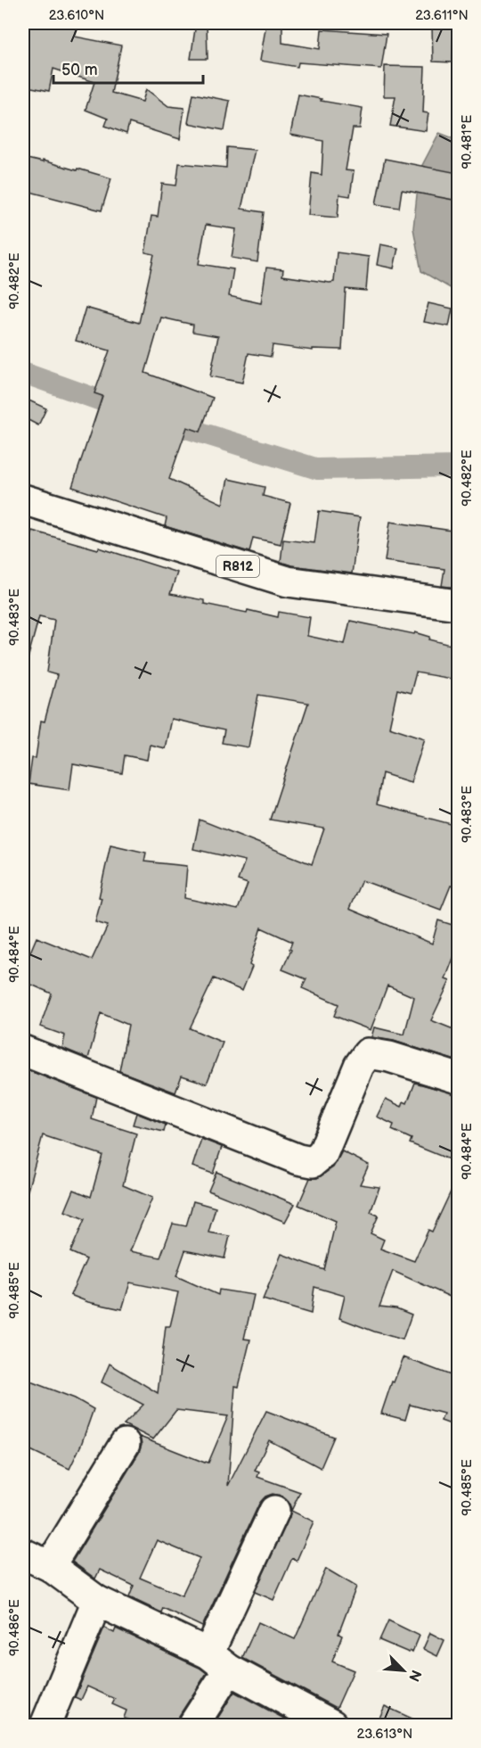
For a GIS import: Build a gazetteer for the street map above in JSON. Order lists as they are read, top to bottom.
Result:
{
  "streets": {
    "street": ["R812"]
  },
  "scale_bar": "50 m",
  "north": "bottom right",
  "coordinates": [
    "23.610°N",
    "23.611°N",
    "90.481°E",
    "90.482°E",
    "90.483°E",
    "90.484°E",
    "90.485°E",
    "90.486°E",
    "23.613°N"
  ]
}
